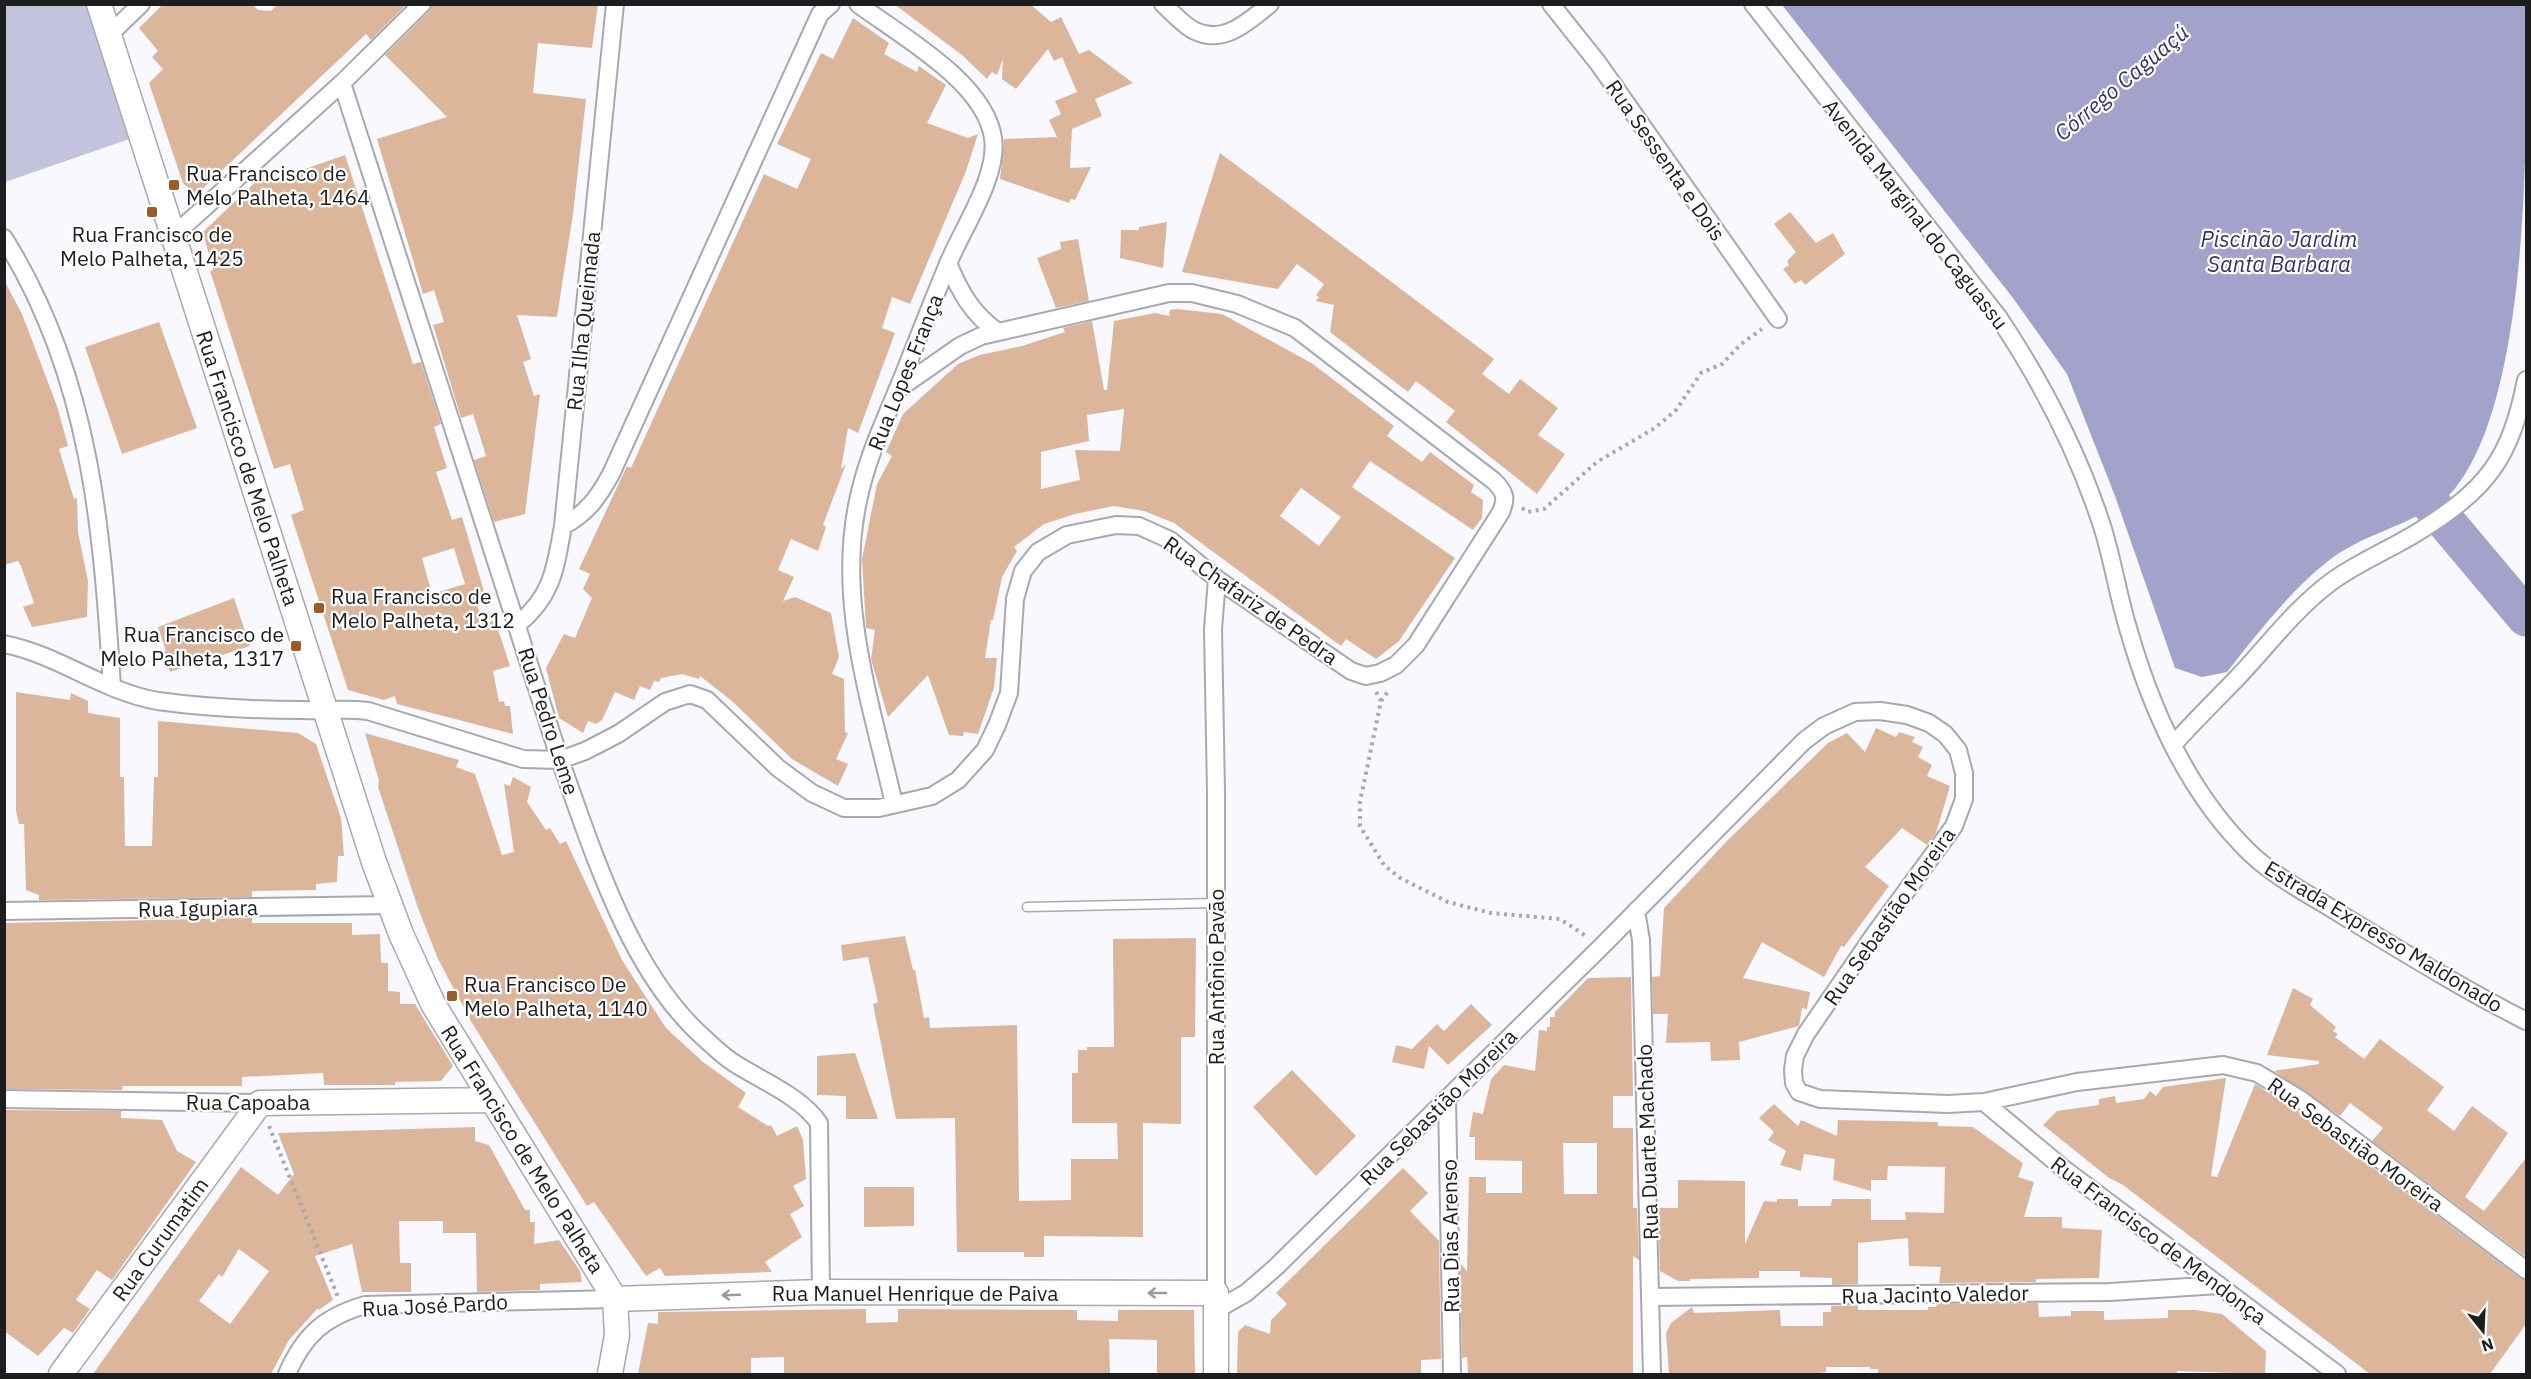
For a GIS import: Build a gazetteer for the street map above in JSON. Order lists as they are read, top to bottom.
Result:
{
  "streets": {
    "main road": [
      "Rua Francisco de Melo Palheta",
      "Rua Antônio Pavão",
      "Rua Capoaba",
      "Rua Curumatim",
      "Rua Manuel Henrique de Paiva"
    ],
    "street": [
      "Rua Sessenta e Dois",
      "Avenida Marginal do Caguassu",
      "Rua Ilha Queimada",
      "Rua Lopes França",
      "Rua Chafariz de Pedra",
      "Rua Pedro Leme",
      "Rua Igupiara",
      "Rua Sebastião Moreira",
      "Estrada Expresso Maldonado",
      "Rua Duarte Machado",
      "Rua Dias Arenso",
      "Rua Francisco de Mendonça",
      "Rua Jacinto Valedor",
      "Rua José Pardo"
    ]
  },
  "crossings": [
    ["Avenida Marginal do Caguassu", "Estrada Expresso Maldonado"],
    ["Rua Ilha Queimada", "Rua Pedro Leme"],
    ["Rua Lopes França", "Rua Chafariz de Pedra"],
    ["Rua Francisco de Melo Palheta", "Rua Igupiara"],
    ["Rua Francisco de Melo Palheta", "Rua Capoaba"],
    ["Rua Francisco de Melo Palheta", "Rua Manuel Henrique de Paiva"],
    ["Rua Francisco de Melo Palheta", "Rua José Pardo"],
    ["Rua Chafariz de Pedra", "Rua Pedro Leme"],
    ["Rua Chafariz de Pedra", "Rua Antônio Pavão"],
    ["Rua Pedro Leme", "Rua Manuel Henrique de Paiva"],
    ["Rua Sebastião Moreira", "Rua Antônio Pavão"],
    ["Rua Sebastião Moreira", "Rua Duarte Machado"],
    ["Rua Sebastião Moreira", "Rua Dias Arenso"],
    ["Rua Sebastião Moreira", "Rua Francisco de Mendonça"],
    ["Rua Sebastião Moreira", "Rua Manuel Henrique de Paiva"],
    ["Rua Antônio Pavão", "Rua Manuel Henrique de Paiva"],
    ["Rua Capoaba", "Rua Curumatim"],
    ["Rua Duarte Machado", "Rua Jacinto Valedor"],
    ["Rua Francisco de Mendonça", "Rua Jacinto Valedor"],
    ["Rua Manuel Henrique de Paiva", "Rua José Pardo"]
  ],
  "one_way": ["Rua Manuel Henrique de Paiva"],
  "water": ["Córrego Caguaçú", "Piscinão Jardim Santa Barbara"],
  "places": {
    "transit": [
      "Rua Francisco de Melo Palheta, 1464",
      "Rua Francisco de Melo Palheta, 1425",
      "Rua Francisco de Melo Palheta, 1312",
      "Rua Francisco de Melo Palheta, 1317",
      "Rua Francisco De Melo Palheta, 1140"
    ]
  },
  "north": "bottom"
}
